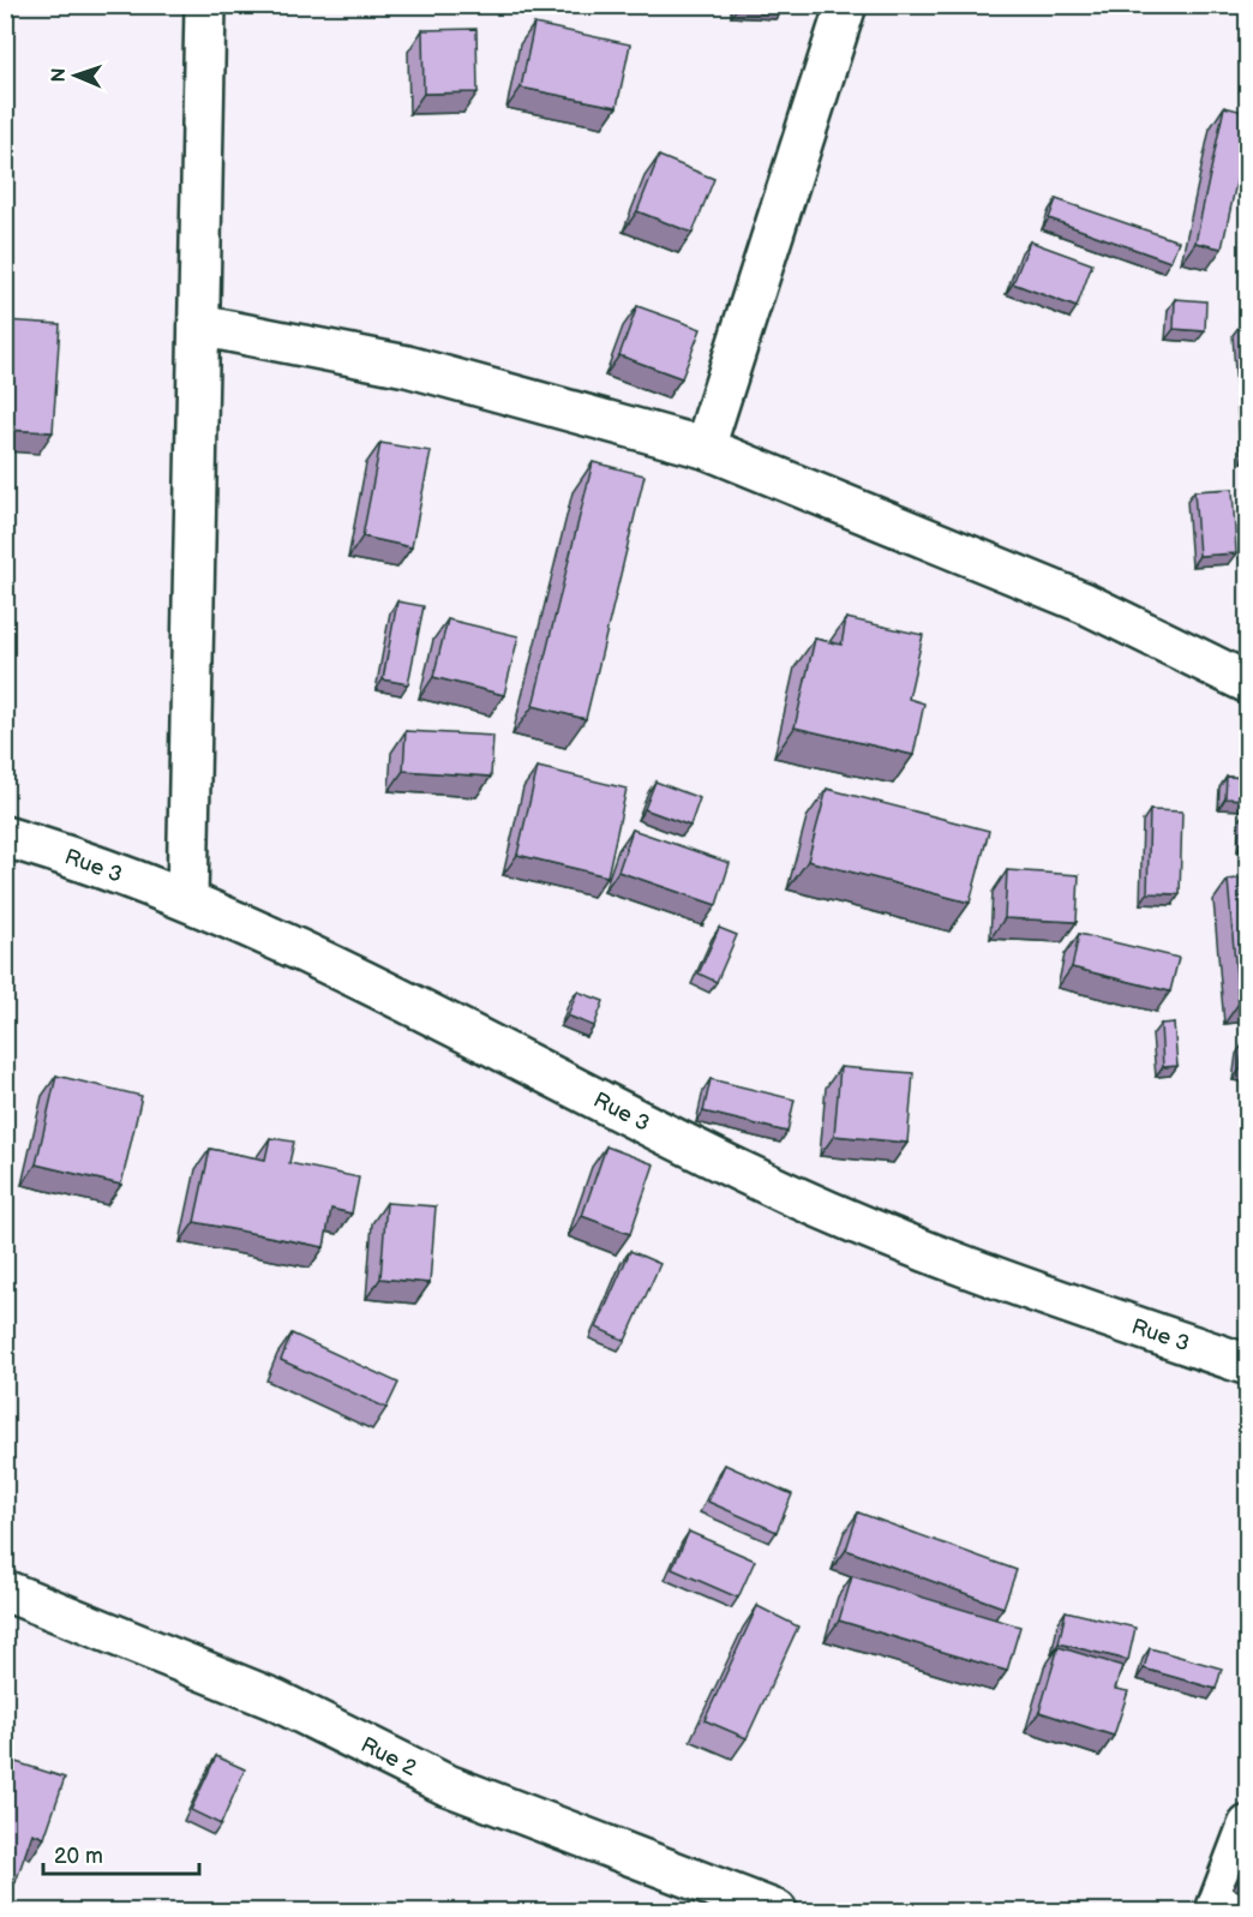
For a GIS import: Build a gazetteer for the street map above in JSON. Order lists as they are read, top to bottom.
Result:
{
  "streets": {
    "street": ["Rue 3", "Rue 2"]
  },
  "scale_bar": "20 m",
  "north": "left"
}
